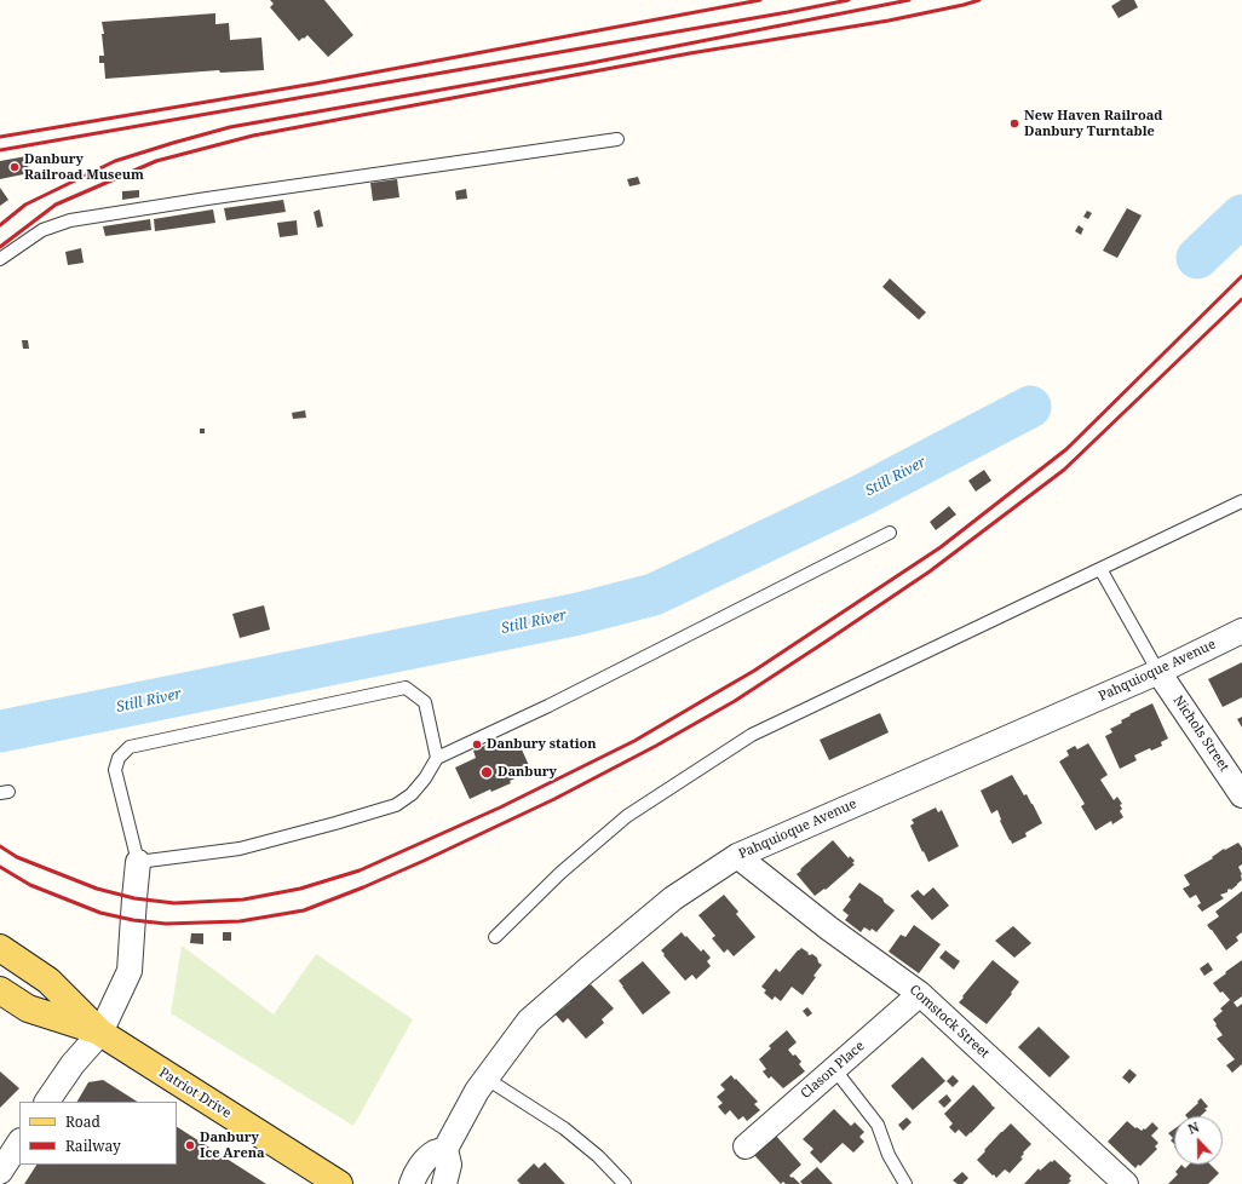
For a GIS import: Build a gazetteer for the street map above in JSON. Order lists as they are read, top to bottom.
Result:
{
  "streets": {
    "main road": ["Patriot Drive"],
    "street": [
      "Pahquioque Avenue",
      "Nichols Street",
      "Comstock Street",
      "Clason Place"
    ]
  },
  "crossings": [
    ["Pahquioque Avenue", "Nichols Street"],
    ["Pahquioque Avenue", "Comstock Street"],
    ["Comstock Street", "Clason Place"]
  ],
  "water": ["Still River"],
  "places": [
    "New Haven Railroad Danbury Turntable",
    "Danbury Railroad Museum",
    "Danbury station",
    "Danbury",
    "Danbury Ice Arena"
  ],
  "legend": ["Road", "Railway"],
  "north": "top"
}
